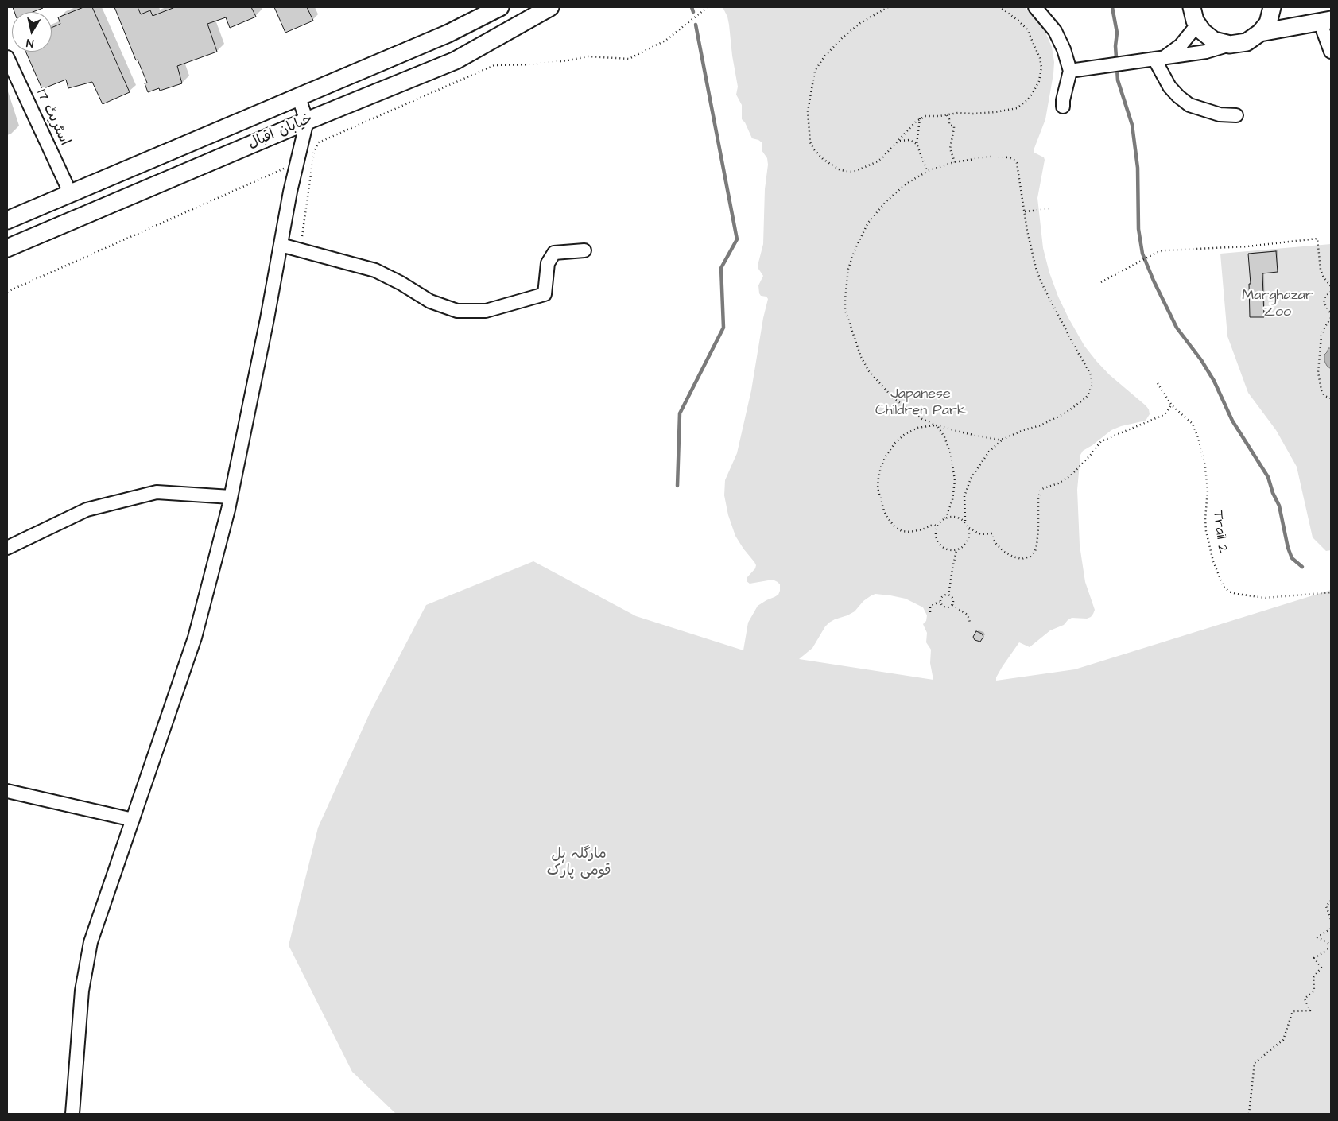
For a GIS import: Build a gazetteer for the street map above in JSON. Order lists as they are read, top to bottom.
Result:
{
  "streets": {
    "main road": ["خیابان اقبال"],
    "street": ["اسٹریٹ 17"],
    "path": ["Trail 2"]
  },
  "crossings": [
    ["اسٹریٹ 17", "خیابان اقبال"]
  ],
  "parks": ["Marghazar Zoo", "Japanese Children Park", "مارگلہ ہل قومی پارک"],
  "north": "bottom"
}
